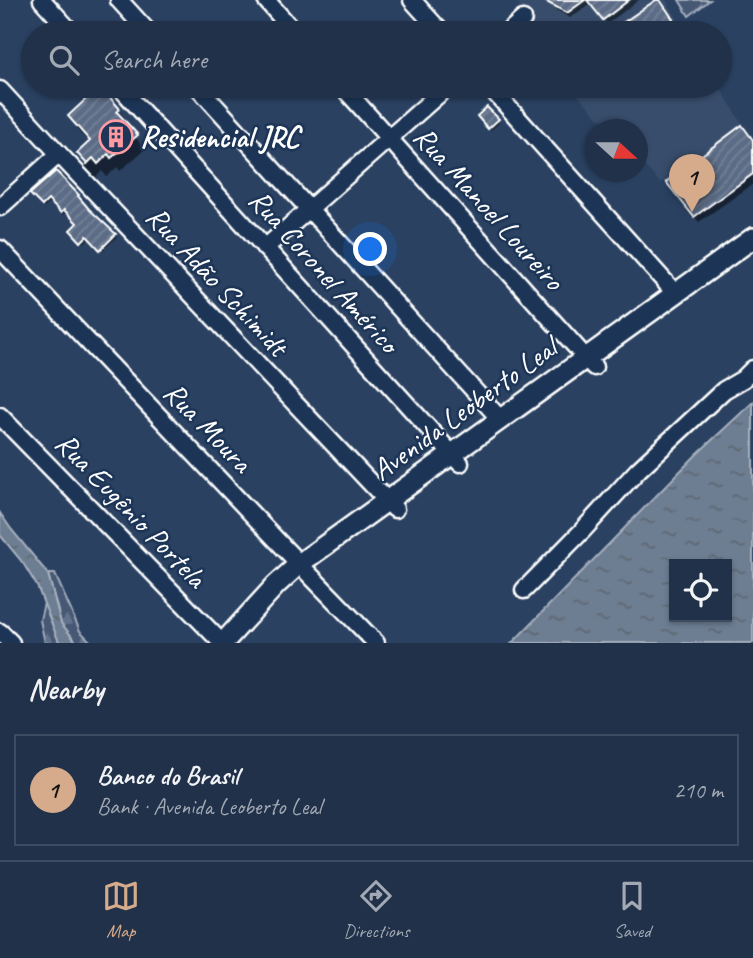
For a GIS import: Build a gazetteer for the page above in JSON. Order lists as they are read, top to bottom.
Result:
{
  "streets": {
    "main road": ["Avenida Leoberto Leal"],
    "street": [
      "Rua Manoel Loureiro",
      "Rua Coronel Américo",
      "Rua Adão Schimidt",
      "Rua Moura",
      "Rua Eugênio Portela"
    ]
  },
  "crossings": [
    ["Rua Manoel Loureiro", "Avenida Leoberto Leal"],
    ["Rua Coronel Américo", "Avenida Leoberto Leal"],
    ["Rua Adão Schimidt", "Avenida Leoberto Leal"],
    ["Avenida Leoberto Leal", "Rua Moura"],
    ["Avenida Leoberto Leal", "Rua Eugênio Portela"]
  ],
  "places": {
    "building": ["Residencial JRC"]
  },
  "north": "right",
  "page": {
    "search": "Search here",
    "pins": "1",
    "heading": "Nearby",
    "list": [
      {
        "mark": "1",
        "name": "Banco do Brasil",
        "note": "Bank · Avenida Leoberto Leal",
        "value": "210 m"
      }
    ],
    "nav": ["Map", "Directions", "Saved"]
  }
}
